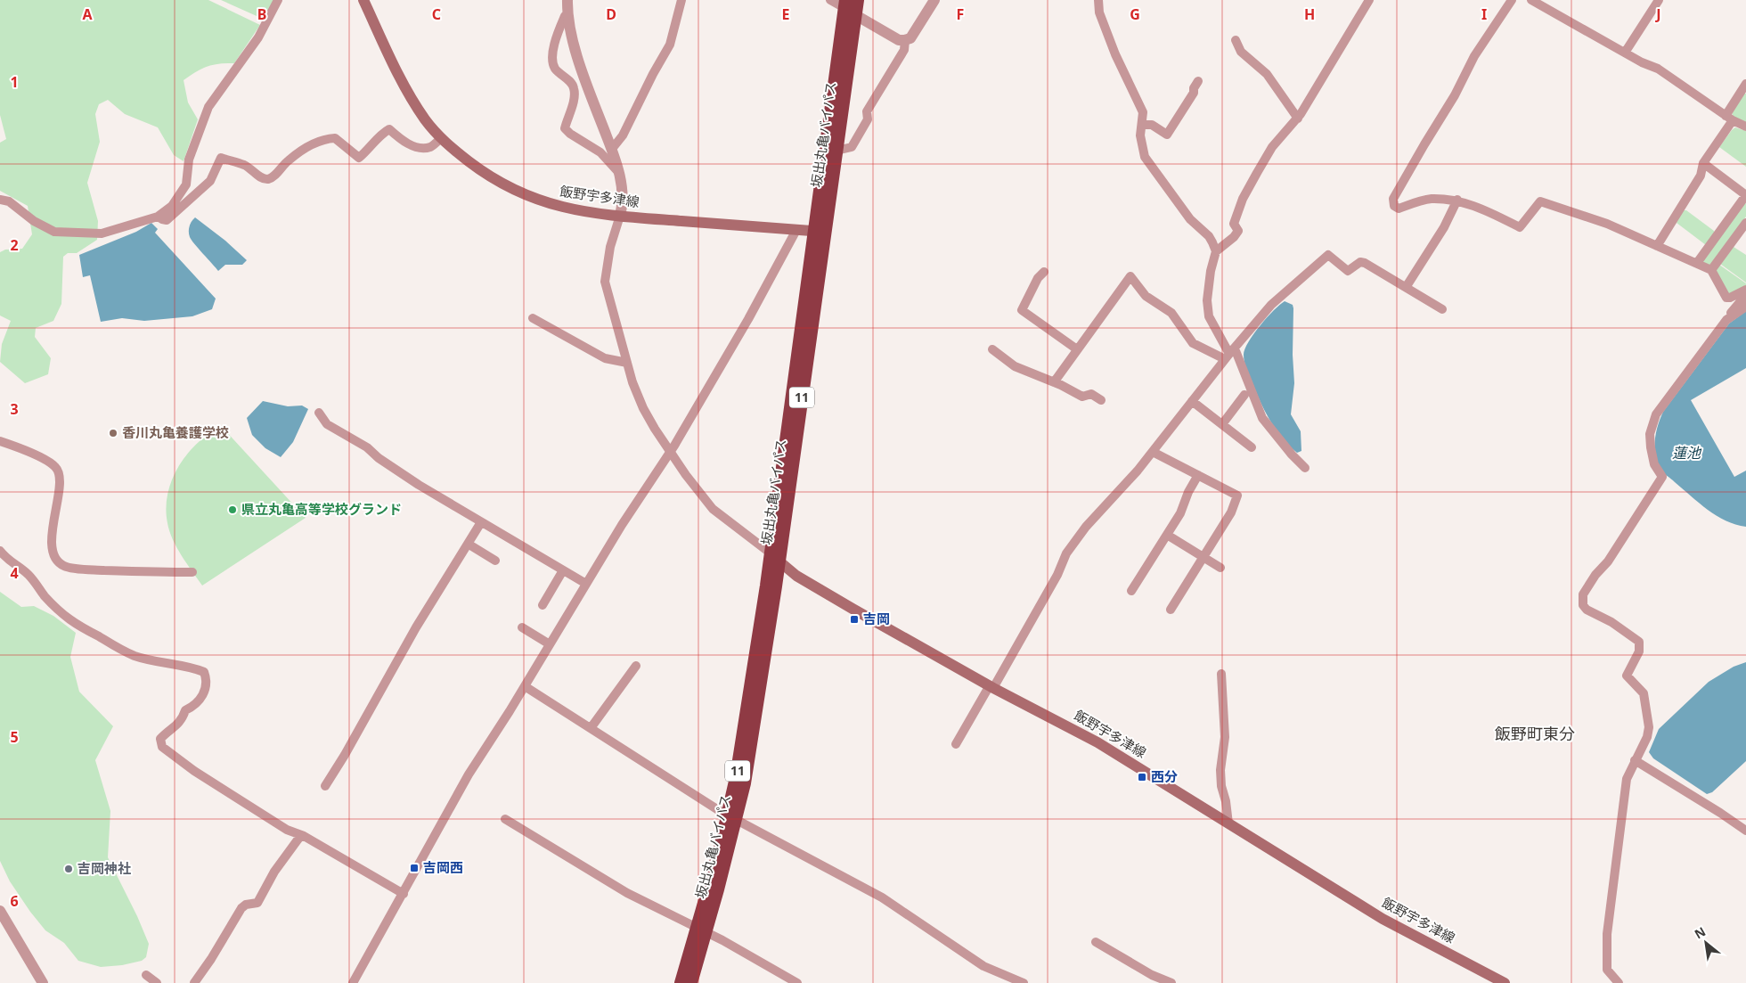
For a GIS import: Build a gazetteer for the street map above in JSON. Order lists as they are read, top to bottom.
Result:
{
  "streets": {
    "highway": ["坂出丸亀バイパス", "11"],
    "main road": ["飯野宇多津線"]
  },
  "crossings": [
    ["坂出丸亀バイパス", "飯野宇多津線"]
  ],
  "districts": ["飯野町東分"],
  "water": ["蓮池"],
  "places": {
    "other": ["香川丸亀養護学校", "県立丸亀高等学校グランド", "吉岡神社"],
    "transit": ["吉岡", "西分", "吉岡西"]
  },
  "north": "top left",
  "grid": {
    "columns": [
      "A",
      "B",
      "C",
      "D",
      "E",
      "F",
      "G",
      "H",
      "I",
      "J"
    ],
    "rows": [
      "1",
      "2",
      "3",
      "4",
      "5",
      "6"
    ]
  }
}
